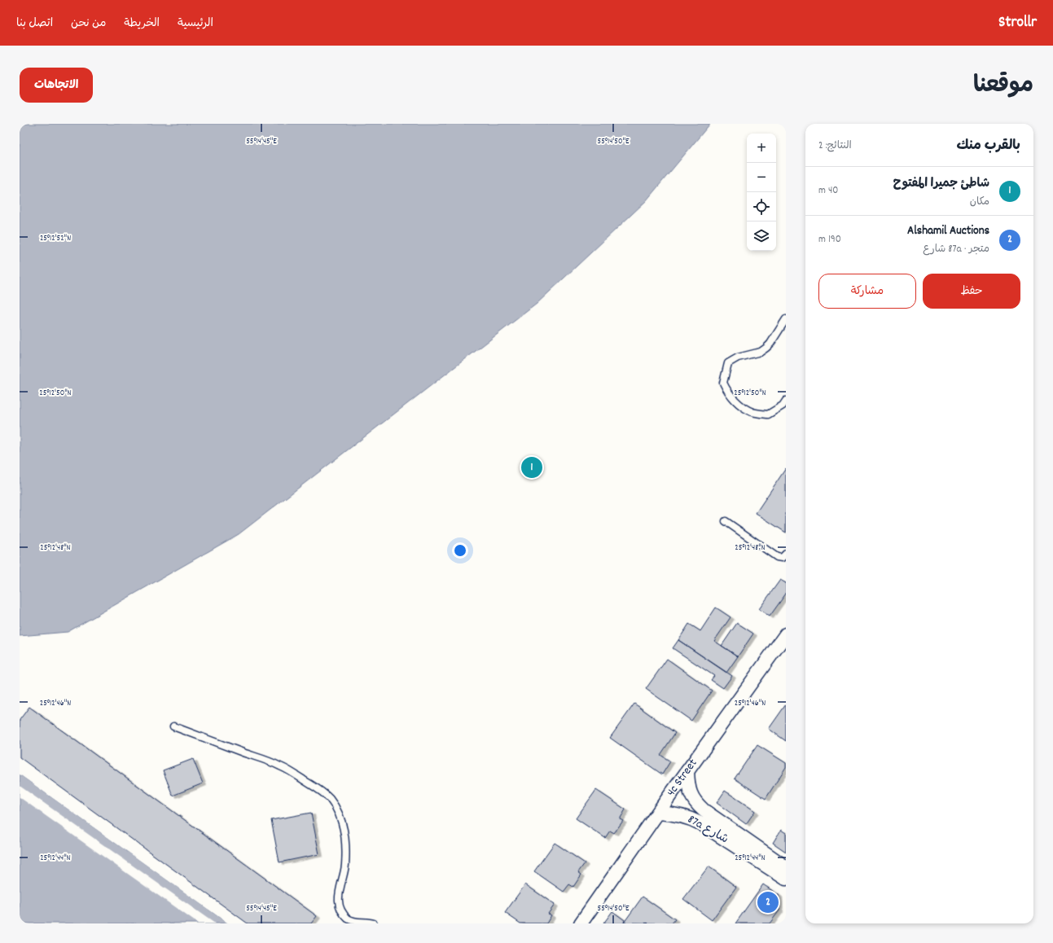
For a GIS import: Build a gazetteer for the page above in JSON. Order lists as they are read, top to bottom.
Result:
{
  "streets": {
    "street": ["4c Street", "87a شارع"]
  },
  "crossings": [
    ["4c Street", "87a شارع"]
  ],
  "page": {
    "header": "Strollr",
    "nav": [
      "الرئيسية",
      "الخريطة",
      "من نحن",
      "اتصل بنا"
    ],
    "title": "موقعنا",
    "buttons": [
      "الاتجاهات",
      ["حفظ", "مشاركة"]
    ],
    "heading": ["بالقرب منك", "النتائج: 2"],
    "map_buttons": ["+", "−"],
    "list": [
      {
        "mark": "1",
        "name": "شاطئ جميرا المفتوح",
        "note": "مكان",
        "value": "40 m"
      },
      {
        "mark": "2",
        "name": "Alshamil Auctions",
        "note": "متجر · 87a شارع",
        "value": "190 m"
      }
    ],
    "pins": ["1", "2"]
  },
  "coordinates": [
    "55°14'45\"E",
    "55°14'50\"E",
    "25°12'52\"N",
    "25°12'50\"N",
    "25°12'48\"N",
    "25°12'46\"N",
    "25°12'44\"N"
  ]
}
